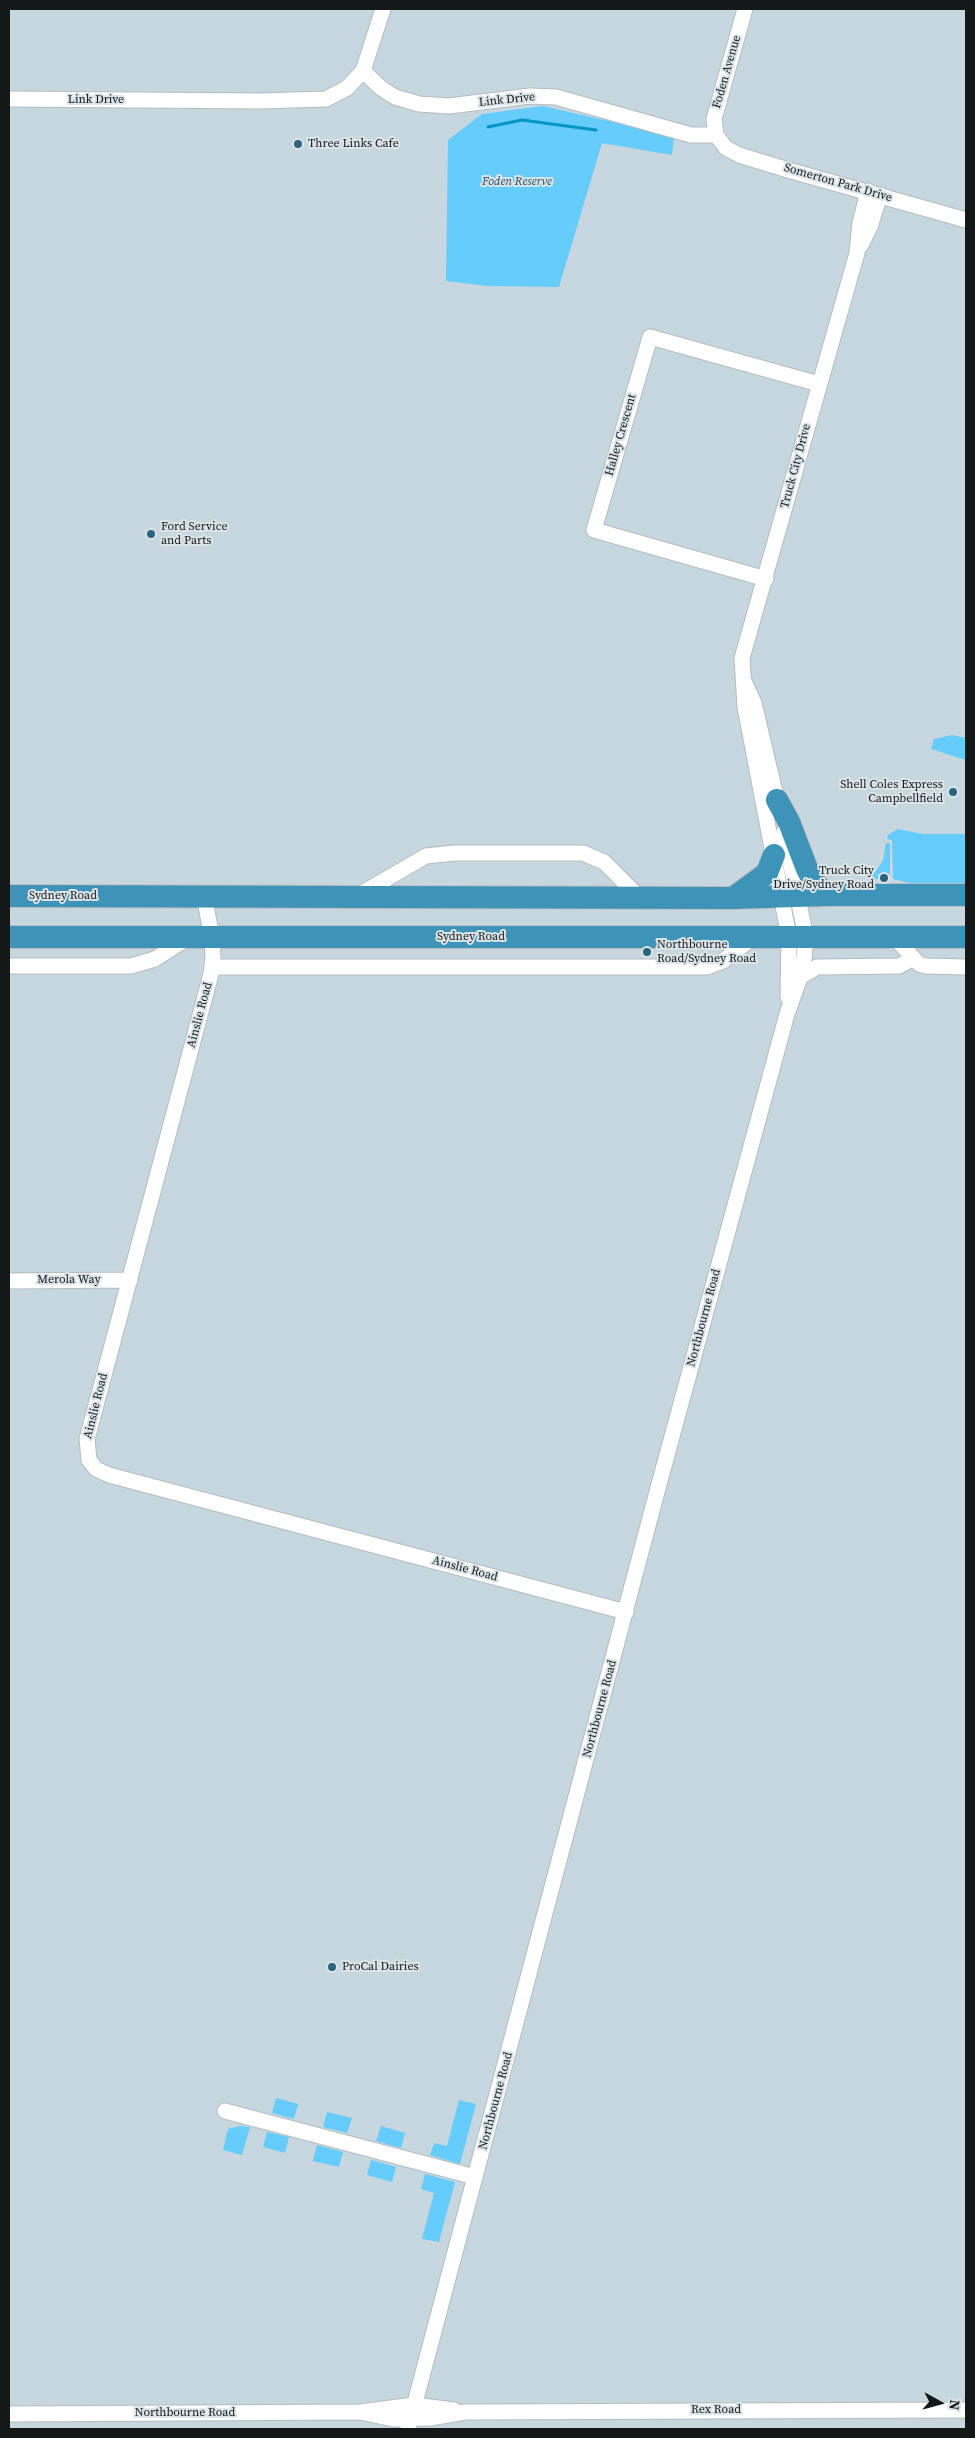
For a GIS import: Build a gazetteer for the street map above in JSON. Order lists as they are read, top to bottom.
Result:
{
  "streets": {
    "highway": ["Sydney Road"],
    "street": [
      "Foden Avenue",
      "Link Drive",
      "Somerton Park Drive",
      "Halley Crescent",
      "Truck City Drive",
      "Ainslie Road",
      "Merola Way",
      "Northbourne Road",
      "Rex Road"
    ]
  },
  "crossings": [
    ["Foden Avenue", "Link Drive"],
    ["Foden Avenue", "Somerton Park Drive"],
    ["Link Drive", "Somerton Park Drive"],
    ["Somerton Park Drive", "Truck City Drive"],
    ["Halley Crescent", "Truck City Drive"],
    ["Truck City Drive", "Sydney Road"],
    ["Truck City Drive", "Northbourne Road"],
    ["Sydney Road", "Ainslie Road"],
    ["Sydney Road", "Northbourne Road"],
    ["Ainslie Road", "Merola Way"],
    ["Ainslie Road", "Northbourne Road"],
    ["Northbourne Road", "Rex Road"]
  ],
  "parks": ["Foden Reserve"],
  "places": [
    "Three Links Cafe",
    "Ford Service and Parts",
    "Shell Coles Express Campbellfield",
    "Truck City Drive/Sydney Road",
    "Northbourne Road/Sydney Road",
    "ProCal Dairies"
  ],
  "north": "right"
}
